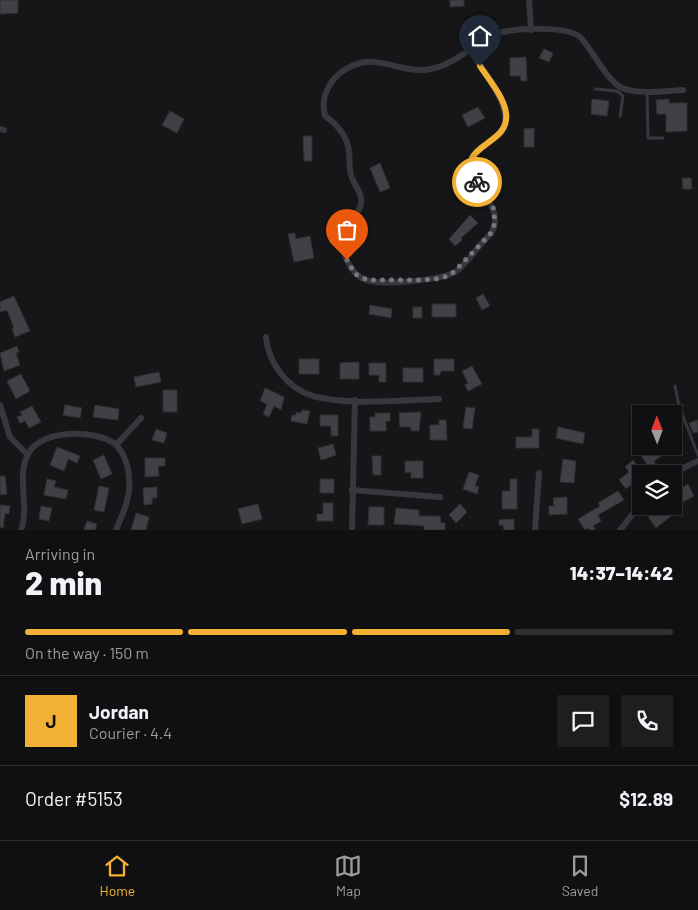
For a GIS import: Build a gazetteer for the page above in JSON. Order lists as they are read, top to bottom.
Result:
{
  "north": "top",
  "page": {
    "heading": ["2 min", "Arriving in", "14:37–14:42"],
    "panel": [
      "Jordan",
      "Courier · 4.4",
      "Order #5153",
      "$12.89"
    ],
    "bar": "On the way · 150 m",
    "round": "J",
    "tabs": ["Home", "Map", "Saved"]
  }
}
